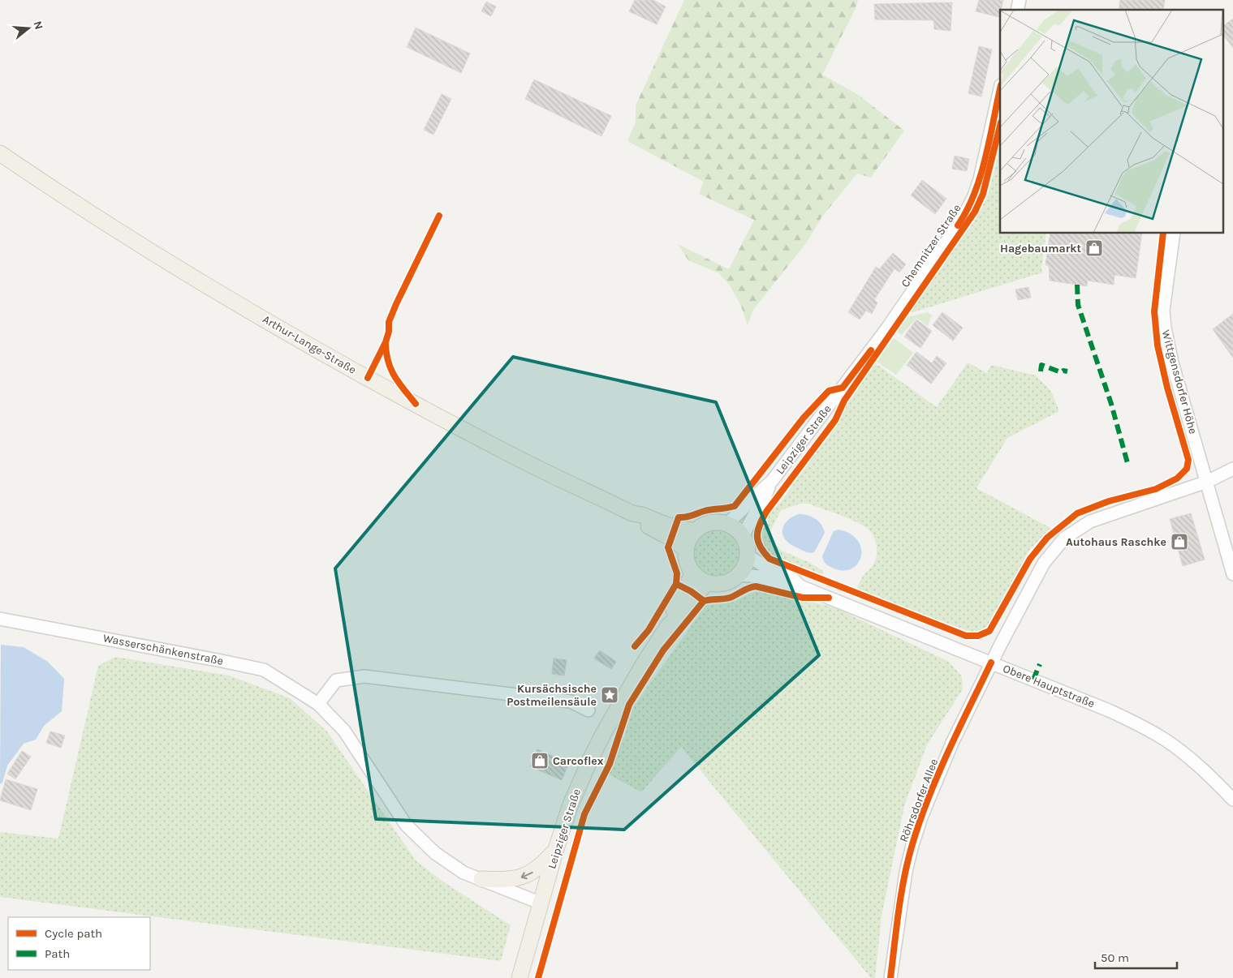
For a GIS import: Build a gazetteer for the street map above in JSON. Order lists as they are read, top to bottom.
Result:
{
  "streets": {
    "main road": ["Arthur-Lange-Straße", "Leipziger Straße"],
    "street": [
      "Chemnitzer Straße",
      "Wittgensdorfer Höhe",
      "Wasserschänkenstraße",
      "Obere Hauptstraße",
      "Röhrsdorfer Allee"
    ]
  },
  "crossings": [
    ["Chemnitzer Straße", "Leipziger Straße"],
    ["Arthur-Lange-Straße", "Leipziger Straße"],
    ["Arthur-Lange-Straße", "Obere Hauptstraße"],
    ["Wittgensdorfer Höhe", "Röhrsdorfer Allee"],
    ["Leipziger Straße", "Wasserschänkenstraße"],
    ["Leipziger Straße", "Obere Hauptstraße"],
    ["Obere Hauptstraße", "Röhrsdorfer Allee"]
  ],
  "places": {
    "shop": ["Hagebaumarkt", "Autohaus Raschke", "Carcoflex"],
    "place": ["Kursächsische Postmeilensäule"]
  },
  "legend": ["Cycle path", "Path"],
  "scale_bar": "50 m",
  "north": "right"
}
